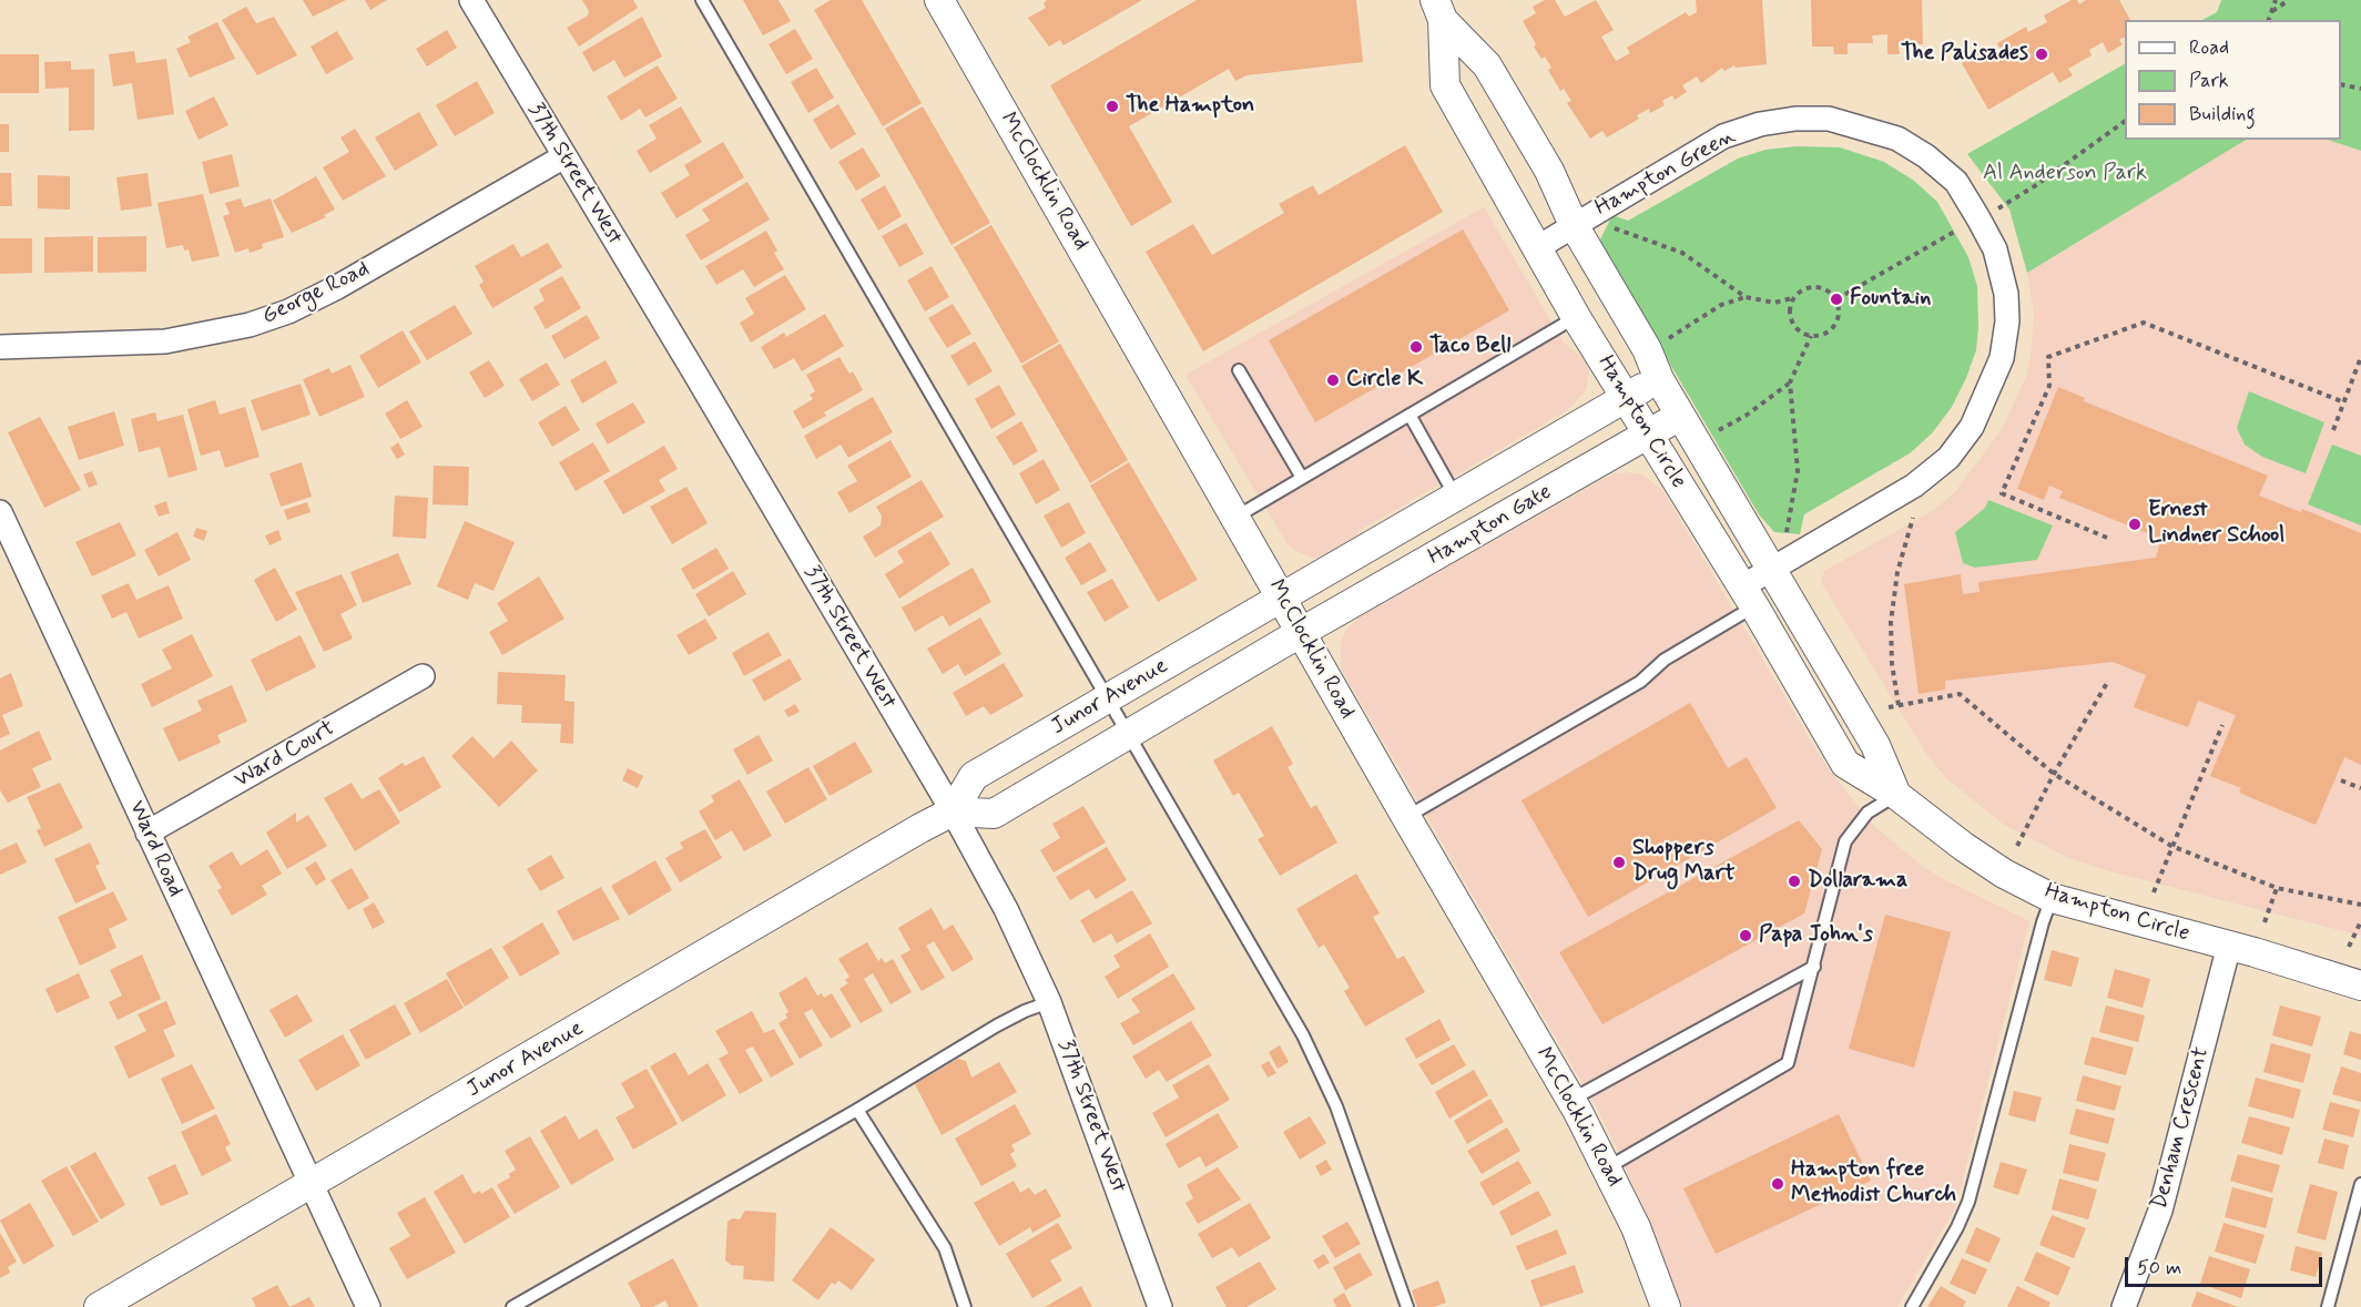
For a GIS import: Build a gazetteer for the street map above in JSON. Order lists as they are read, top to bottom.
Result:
{
  "streets": {
    "street": [
      "Hampton Green",
      "37th Street West",
      "McClocklin Road",
      "George Road",
      "Hampton Circle",
      "Hampton Gate",
      "Junor Avenue",
      "Ward Court",
      "Ward Road",
      "Denham Crescent"
    ]
  },
  "crossings": [
    ["Hampton Green", "Hampton Circle"],
    ["37th Street West", "George Road"],
    ["37th Street West", "Junor Avenue"],
    ["McClocklin Road", "Hampton Gate"],
    ["McClocklin Road", "Junor Avenue"],
    ["Hampton Circle", "Hampton Gate"],
    ["Hampton Circle", "Denham Crescent"],
    ["Hampton Gate", "Junor Avenue"],
    ["Junor Avenue", "Ward Road"],
    ["Ward Court", "Ward Road"]
  ],
  "parks": ["Al Anderson Park"],
  "places": [
    "The Palisades",
    "The Hampton",
    "Fountain",
    "Taco Bell",
    "Circle K",
    "Ernest Lindner School",
    "Shoppers Drug Mart",
    "Dollarama",
    "Papa John's",
    "Hampton free Methodist Church"
  ],
  "legend": ["Road", "Park", "Building"],
  "scale_bar": "50 m"
}
